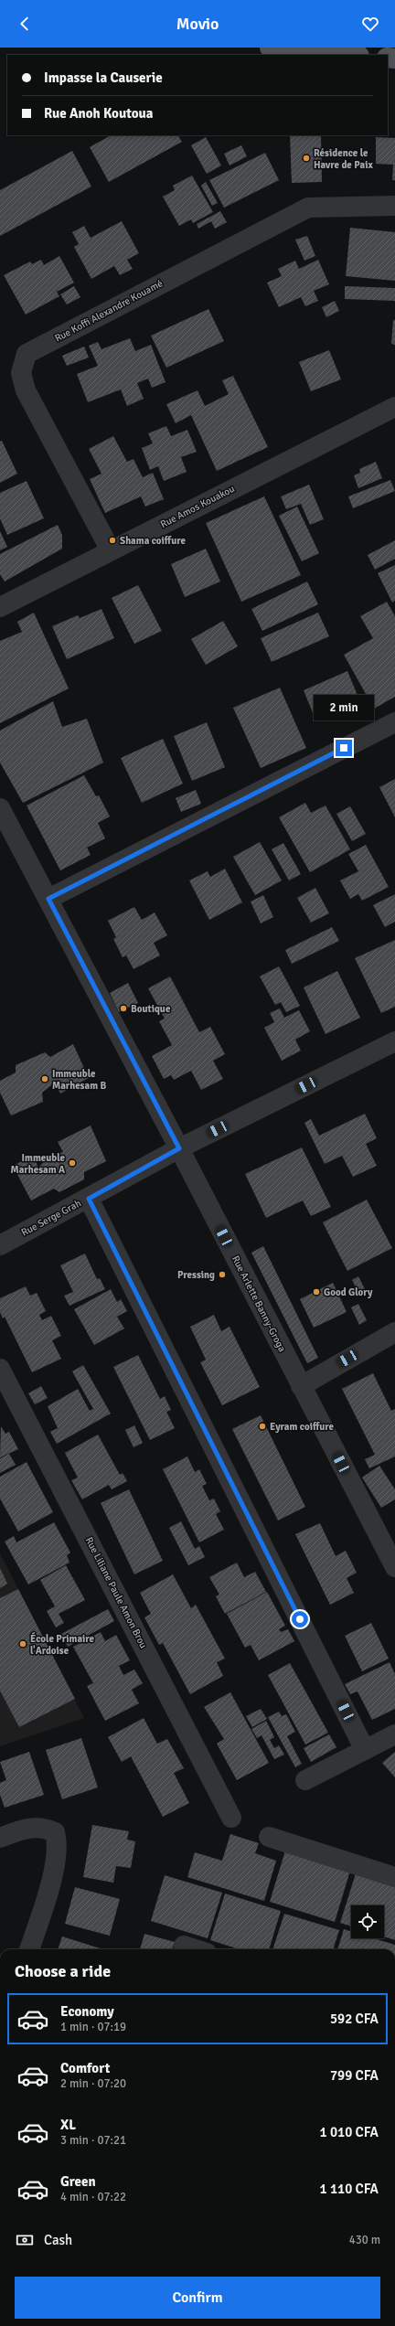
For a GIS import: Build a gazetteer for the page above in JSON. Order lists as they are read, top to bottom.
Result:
{
  "streets": {
    "street": [
      "Rue Koffi Alexandre Kouamé",
      "Rue Amos Kouakou",
      "Rue Serge Grah",
      "Rue Arlette Banny-Groga",
      "Rue Liliane Paule Amon Brou"
    ]
  },
  "crossings": [
    ["Rue Koffi Alexandre Kouamé", "Rue Amos Kouakou"],
    ["Rue Serge Grah", "Rue Arlette Banny-Groga"]
  ],
  "places": [
    "Résidence le Havre de Paix",
    "Shama coiffure",
    "Boutique",
    "Immeuble Marhesam B",
    "Immeuble Marhesam A",
    "Pressing",
    "Good Glory",
    "Eyram coiffure",
    "École Primaire l'Ardoise"
  ],
  "page": {
    "header": "Movio",
    "banner": ["Impasse la Causerie", "Rue Anoh Koutoua"],
    "bubble": "2 min",
    "heading": "Choose a ride",
    "list": [
      {
        "name": "Economy",
        "note": "1 min · 07:19",
        "value": "592 CFA"
      },
      {
        "name": "Comfort",
        "note": "2 min · 07:20",
        "value": "799 CFA"
      },
      {
        "name": "XL",
        "note": "3 min · 07:21",
        "value": "1 010 CFA"
      },
      {
        "name": "Green",
        "note": "4 min · 07:22",
        "value": "1 110 CFA"
      }
    ],
    "pay": ["Cash", "430 m"],
    "buttons": "Confirm"
  }
}
